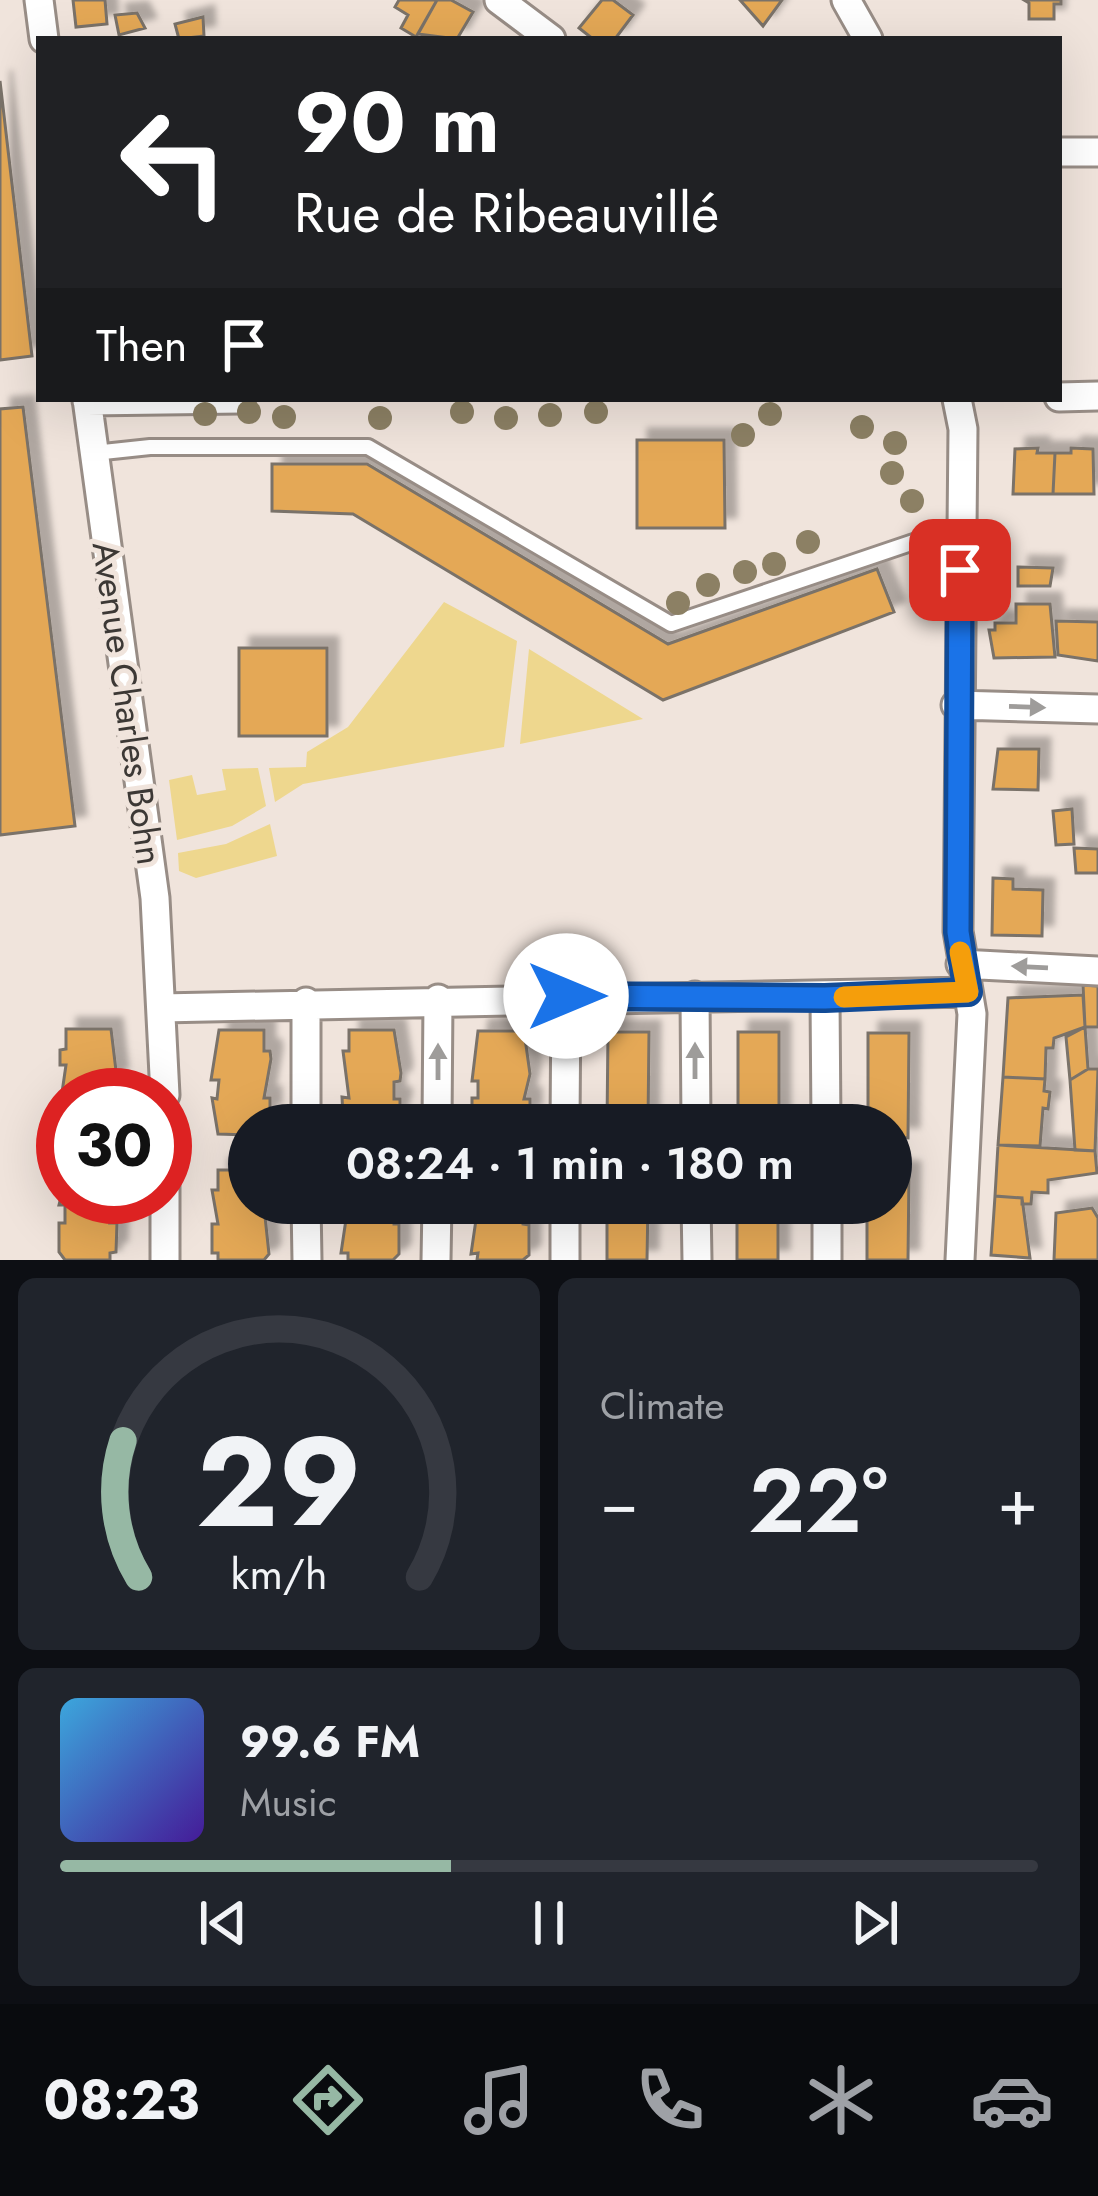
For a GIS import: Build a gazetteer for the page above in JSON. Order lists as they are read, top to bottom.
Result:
{
  "streets": {
    "street": ["Avenue Charles Bohn"]
  },
  "page": {
    "turn": ["90 m", "Rue de Ribeauvillé"],
    "then": "Then",
    "limit": "30",
    "trip": "08:24 · 1 min · 180 m",
    "tile": "Climate",
    "heat": ["−", "22°", "+"],
    "song": ["99.6 FM", "Music"],
    "tabs": "08:23",
    "gauge": ["29", "km/h"]
  }
}
